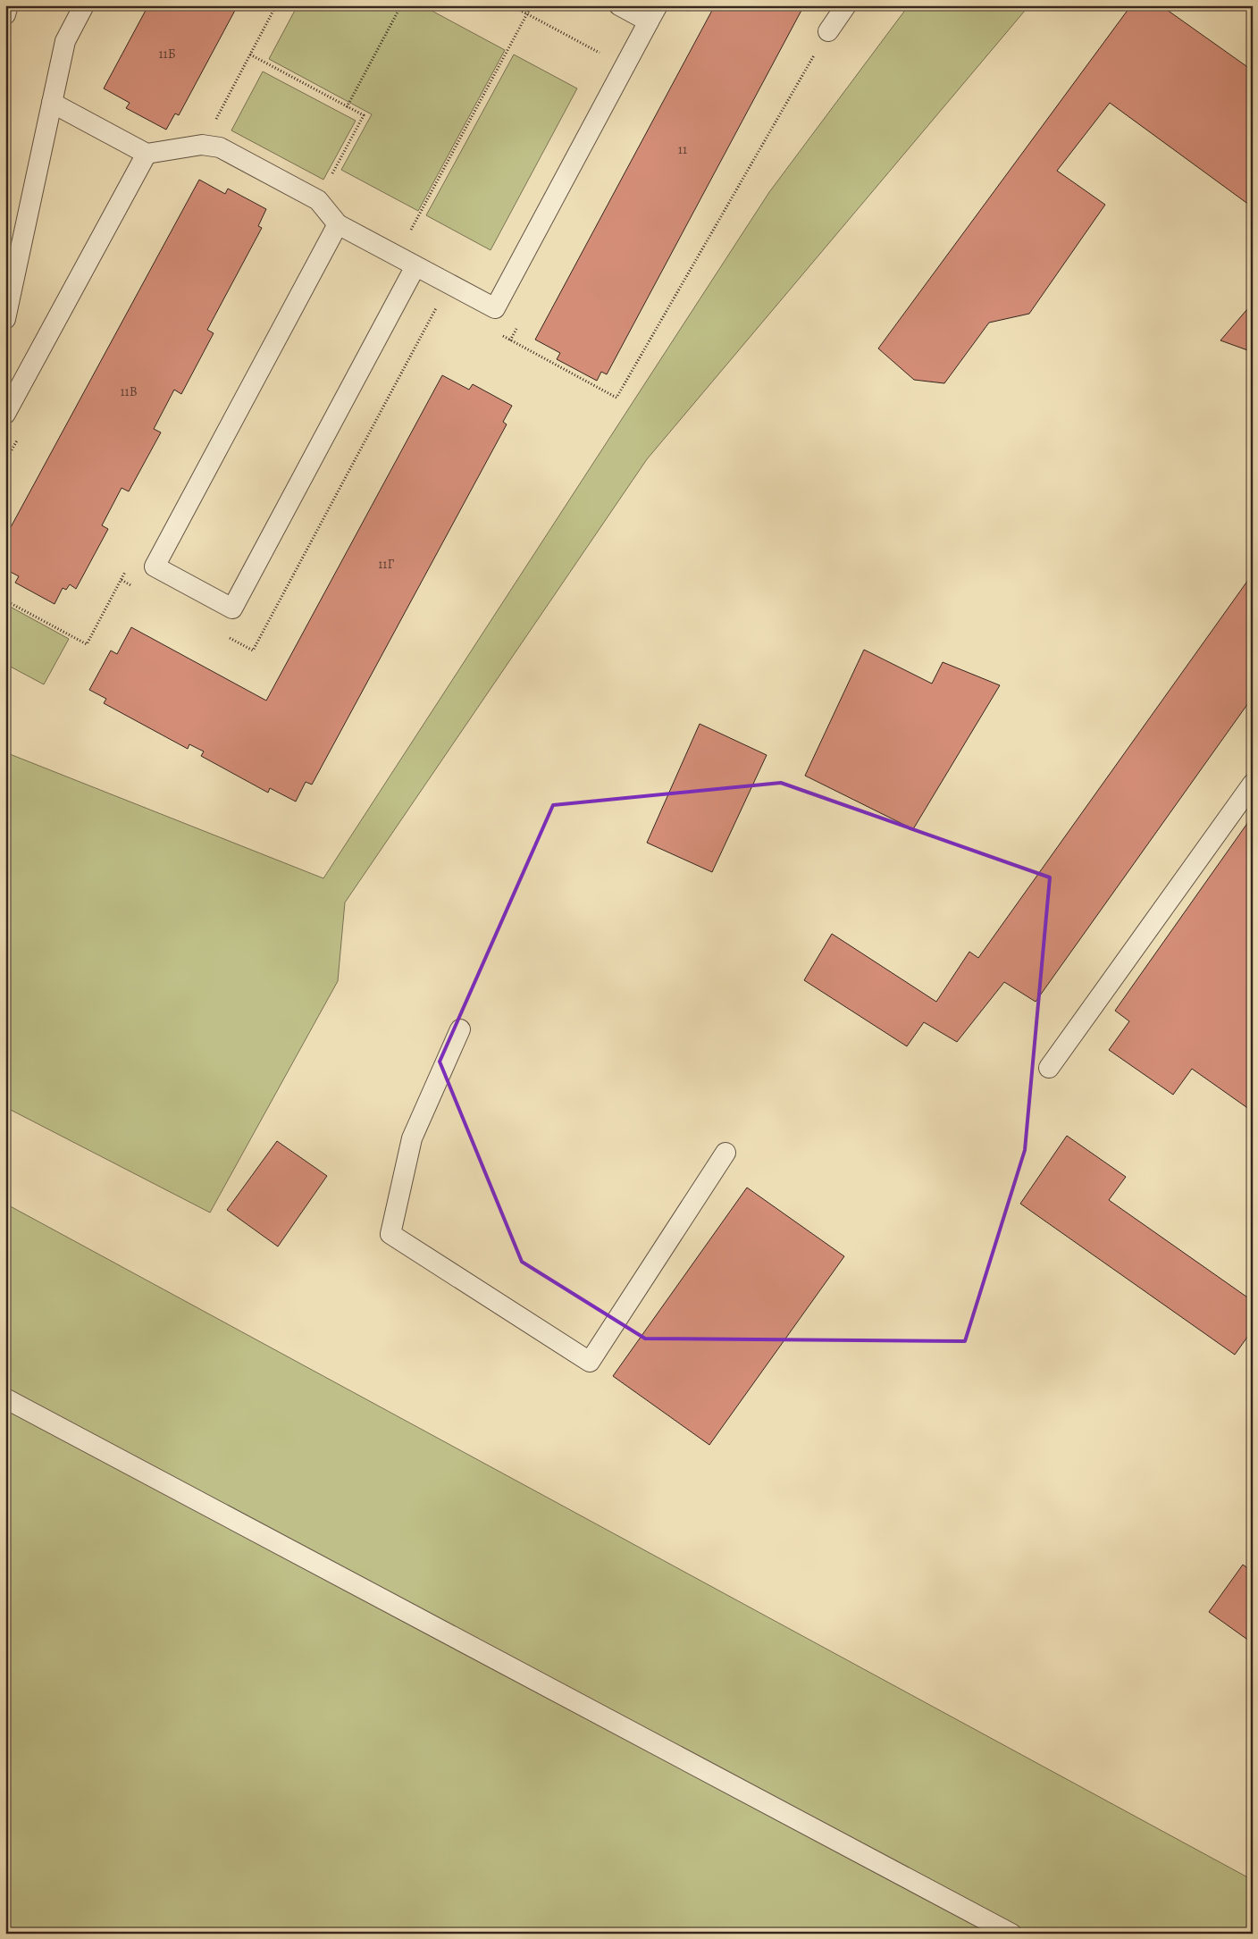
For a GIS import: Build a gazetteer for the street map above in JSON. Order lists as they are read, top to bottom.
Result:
{
  "house_numbers": [
    "11Б",
    "11",
    "11В",
    "11Г"
  ]
}
